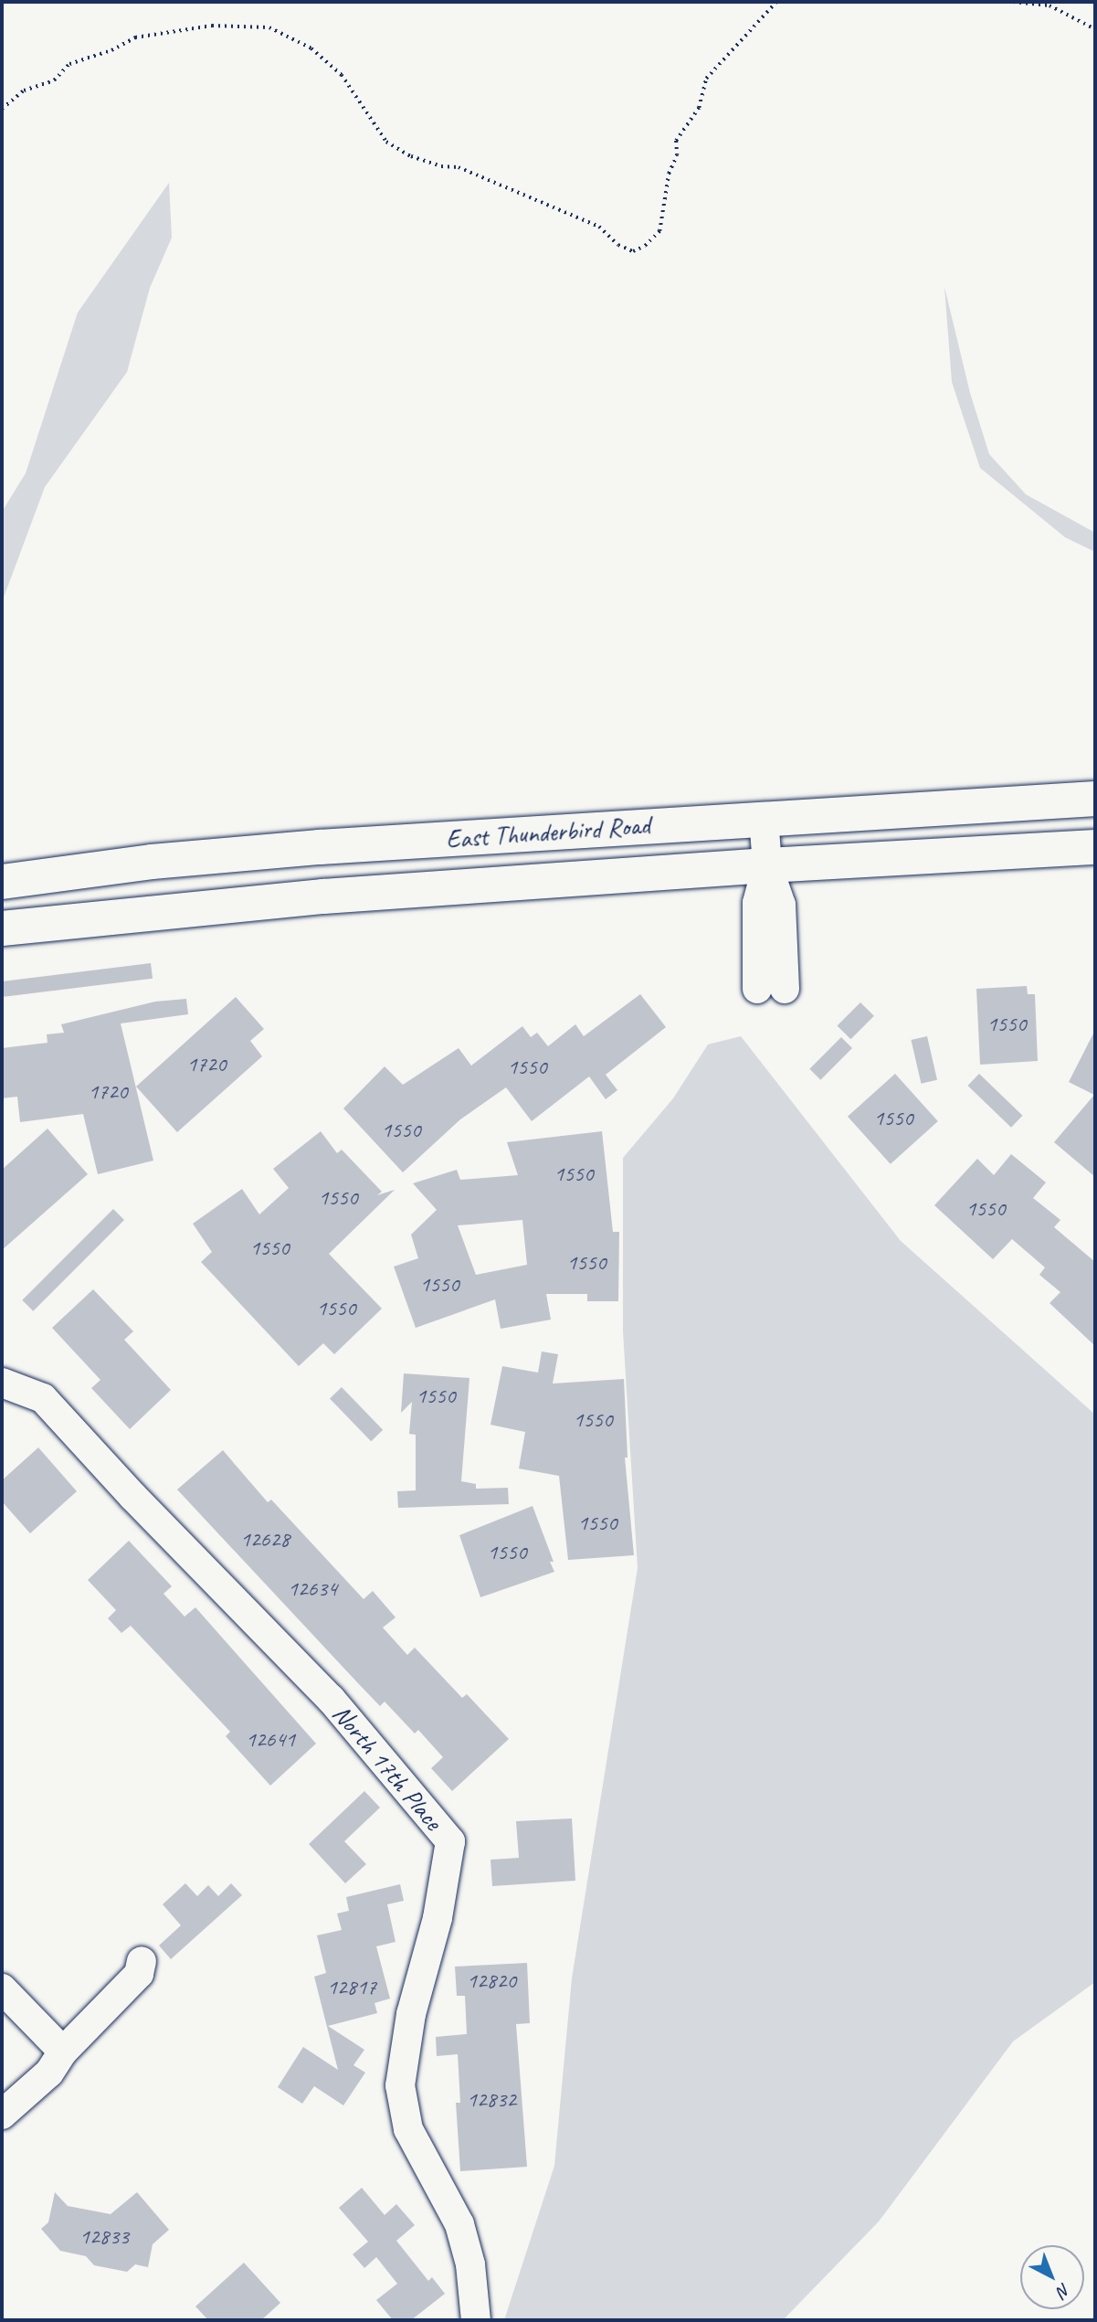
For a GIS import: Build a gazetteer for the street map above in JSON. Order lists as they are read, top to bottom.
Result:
{
  "streets": {
    "main road": ["East Thunderbird Road"],
    "street": ["North 17th Place"]
  },
  "house_numbers": [
    "1550",
    "1720",
    "1550",
    "1720",
    "1550",
    "1550",
    "1550",
    "1550",
    "1550",
    "1550",
    "1550",
    "1550",
    "1550",
    "1550",
    "1550",
    "1550",
    "12628",
    "1550",
    "12634",
    "12641",
    "12820",
    "12817",
    "12832",
    "12833"
  ],
  "north": "bottom right"
}
